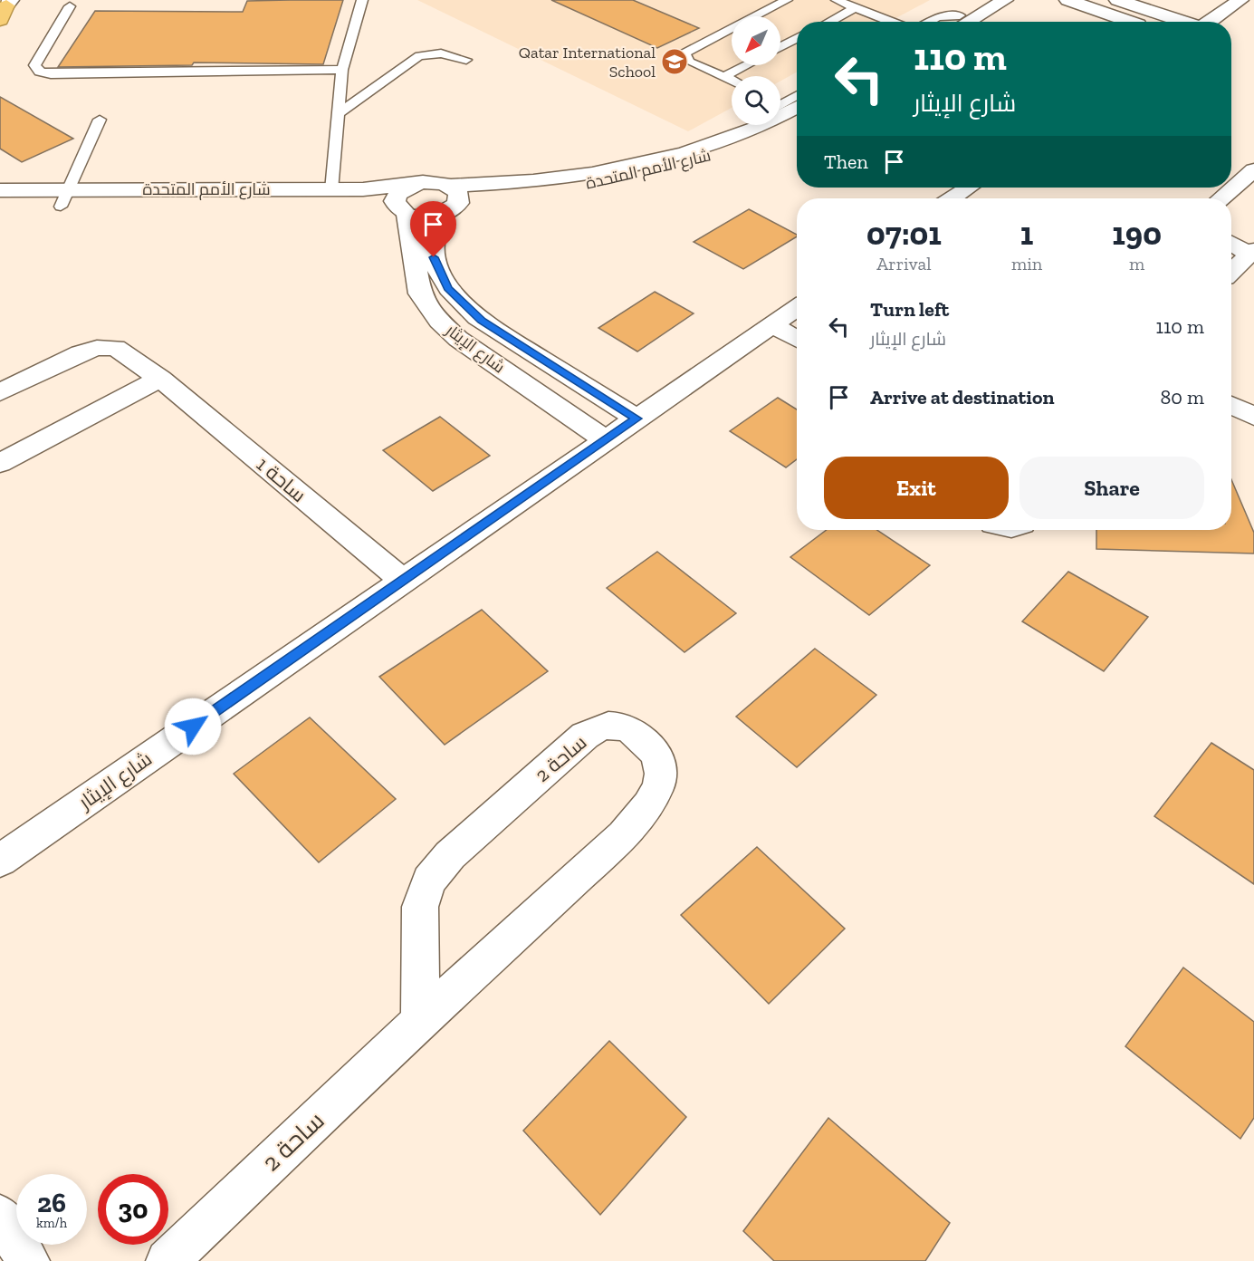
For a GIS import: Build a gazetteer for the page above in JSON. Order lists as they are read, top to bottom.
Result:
{
  "streets": {
    "street": [
      "شارع الأمم المتحدة",
      "شارع الإيثار",
      "ساحة 1",
      "ساحة 2"
    ]
  },
  "crossings": [
    ["شارع الأمم المتحدة", "شارع الإيثار"],
    ["شارع الإيثار", "ساحة 1"]
  ],
  "places": {
    "school or university": ["Qatar International School"]
  },
  "north": "bottom left",
  "page": {
    "turn": ["110 m", "شارع الإيثار"],
    "then": "Then",
    "eta": [
      "07:01",
      "Arrival",
      "1",
      "min",
      "190",
      "m"
    ],
    "list": [
      {
        "name": "Turn left",
        "note": "شارع الإيثار",
        "value": "110 m"
      },
      {
        "name": "Arrive at destination",
        "value": "80 m"
      }
    ],
    "buttons": ["Exit", "Share"],
    "speed": "26 km/h",
    "limit": "30"
  }
}
